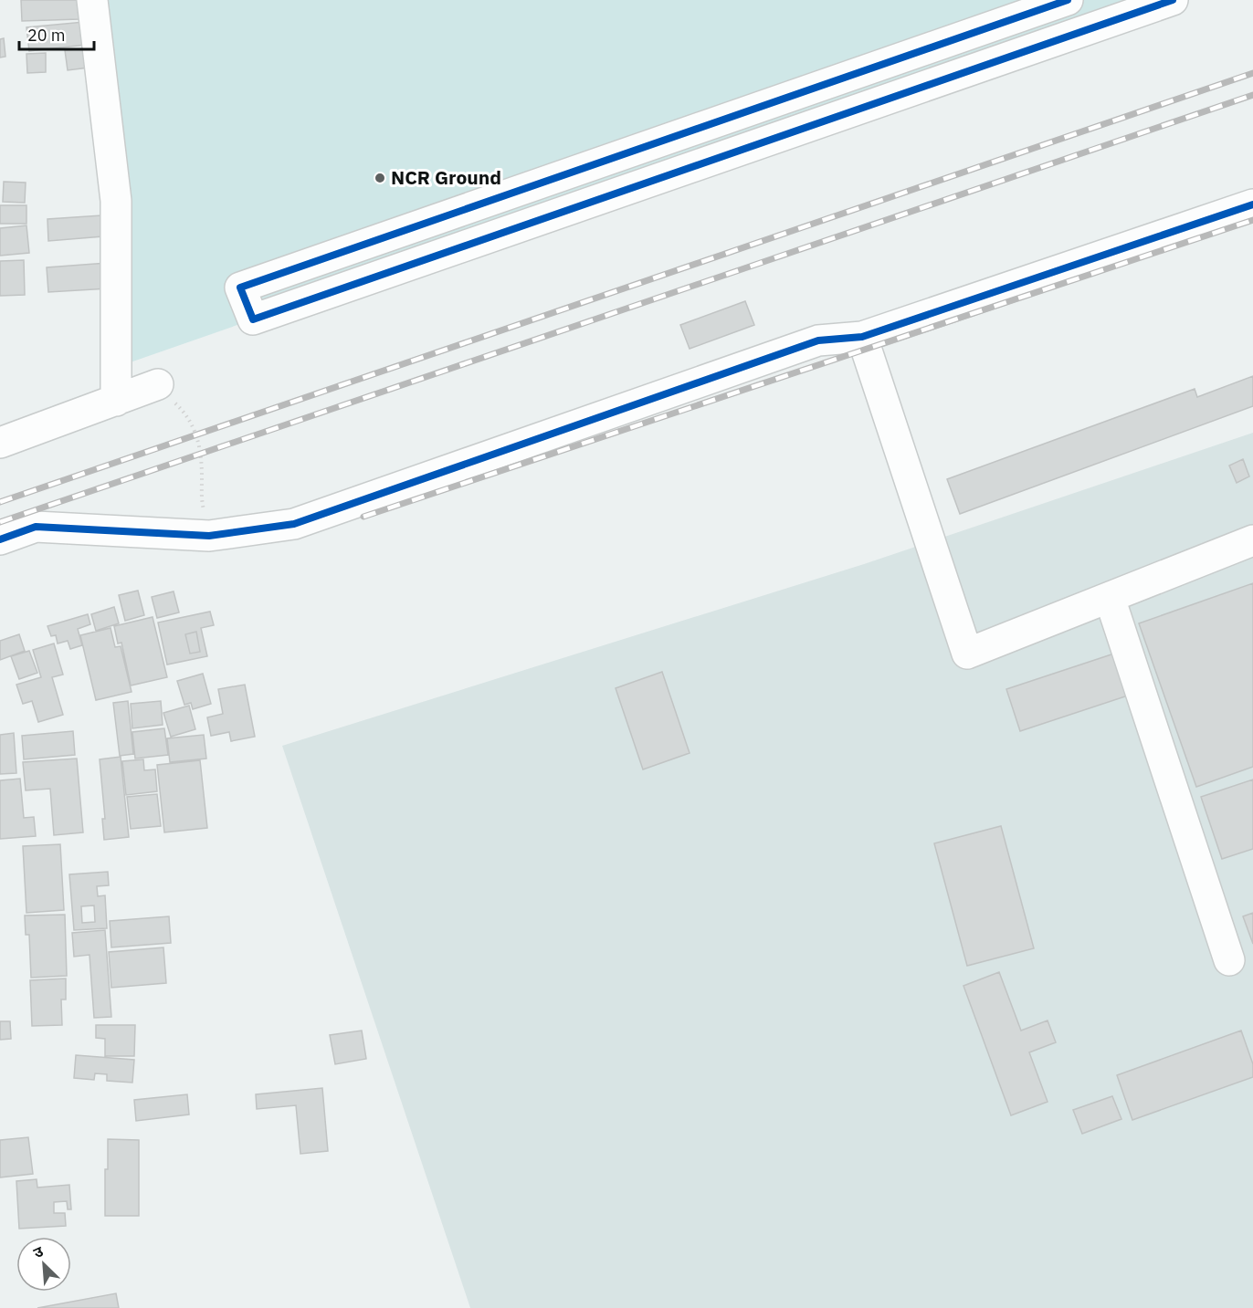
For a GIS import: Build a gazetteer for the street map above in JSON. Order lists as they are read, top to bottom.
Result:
{
  "places": ["NCR Ground"],
  "scale_bar": "20 m",
  "north": "top left"
}
